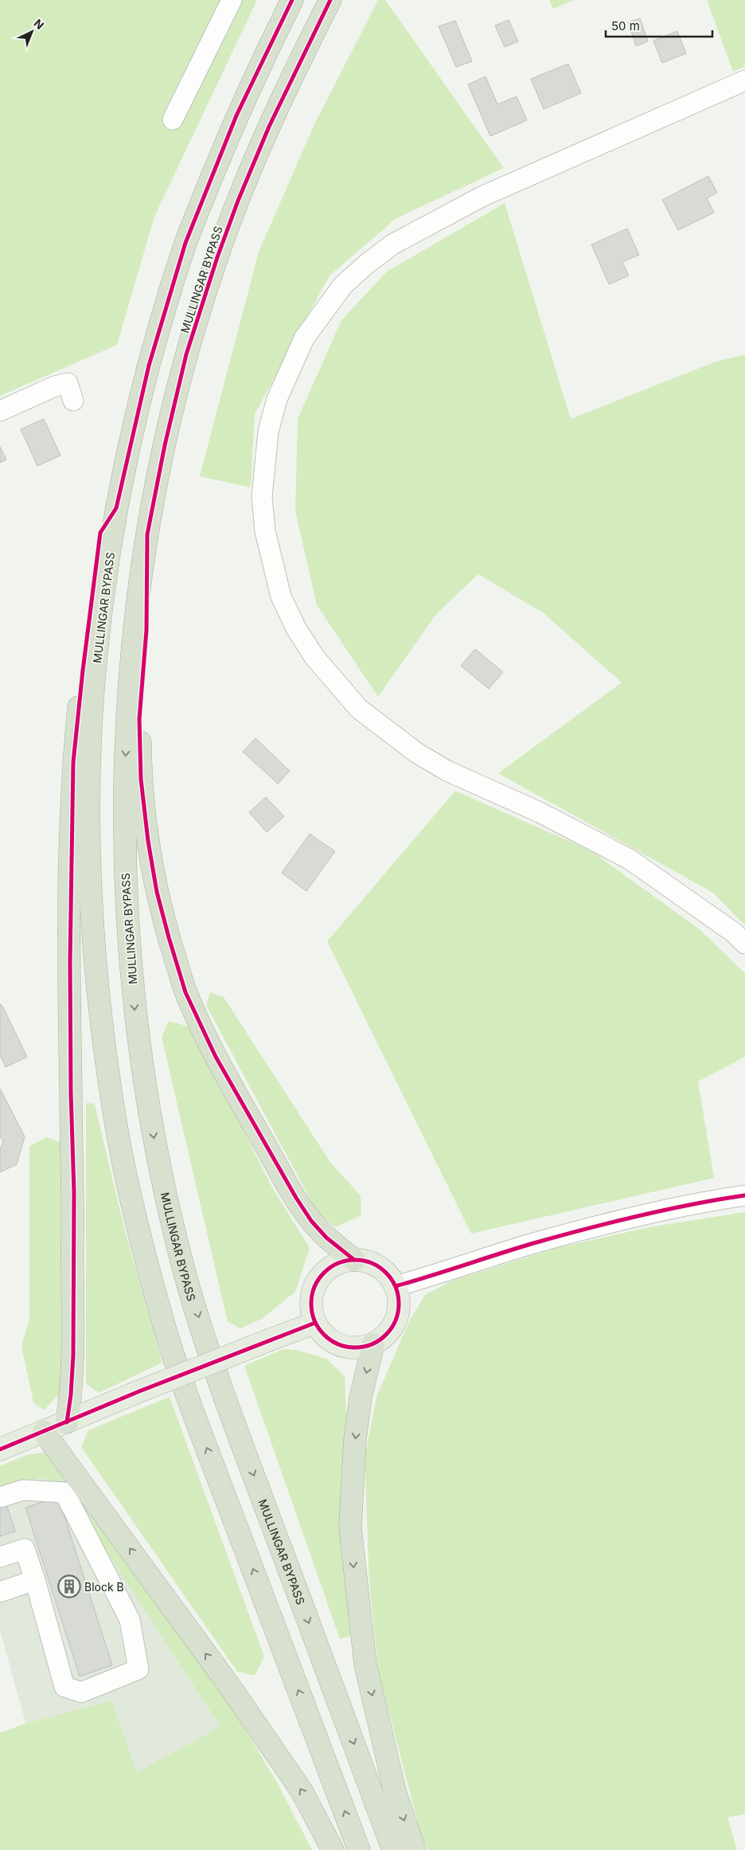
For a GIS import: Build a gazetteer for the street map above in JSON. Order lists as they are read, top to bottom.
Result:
{
  "streets": {
    "highway": ["MULLINGAR BYPASS"]
  },
  "places": {
    "building": ["Block B"]
  },
  "scale_bar": "50 m",
  "north": "top right"
}
